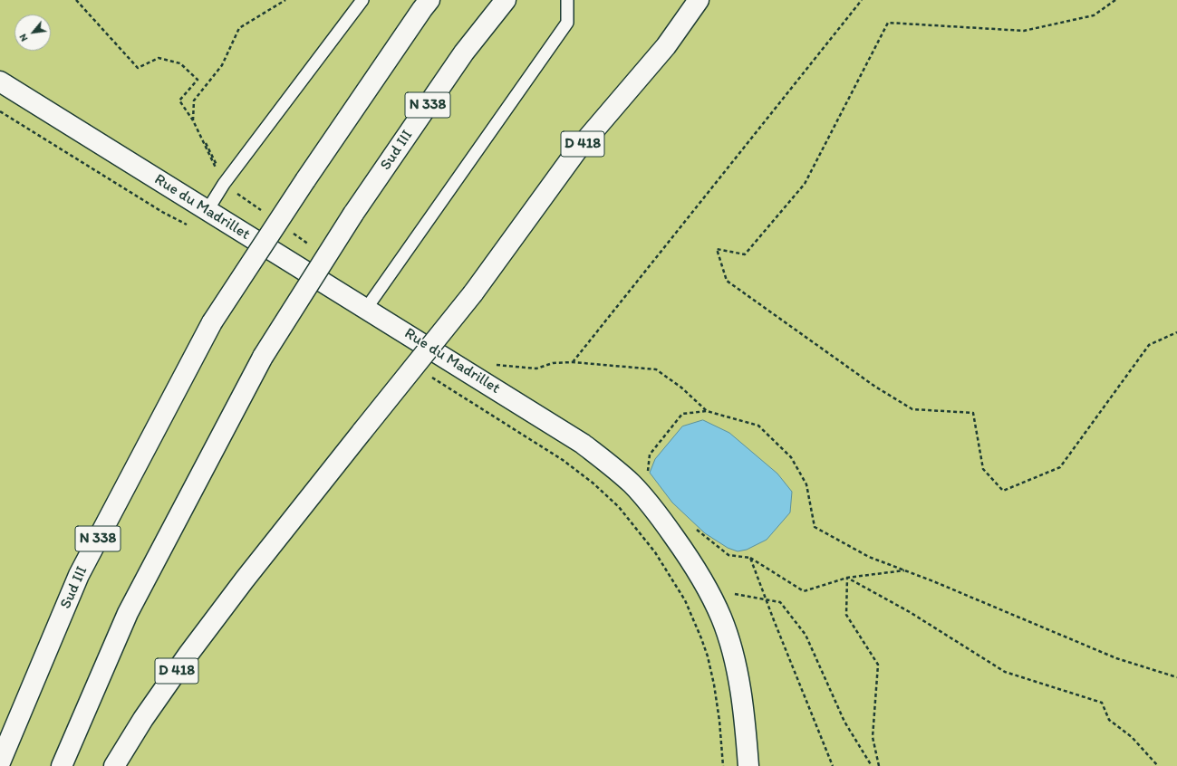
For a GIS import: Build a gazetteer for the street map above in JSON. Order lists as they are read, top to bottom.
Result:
{
  "streets": {
    "main road": [
      "N 338",
      "D 418",
      "Sud III",
      "Rue du Madrillet"
    ]
  },
  "north": "bottom left"
}
